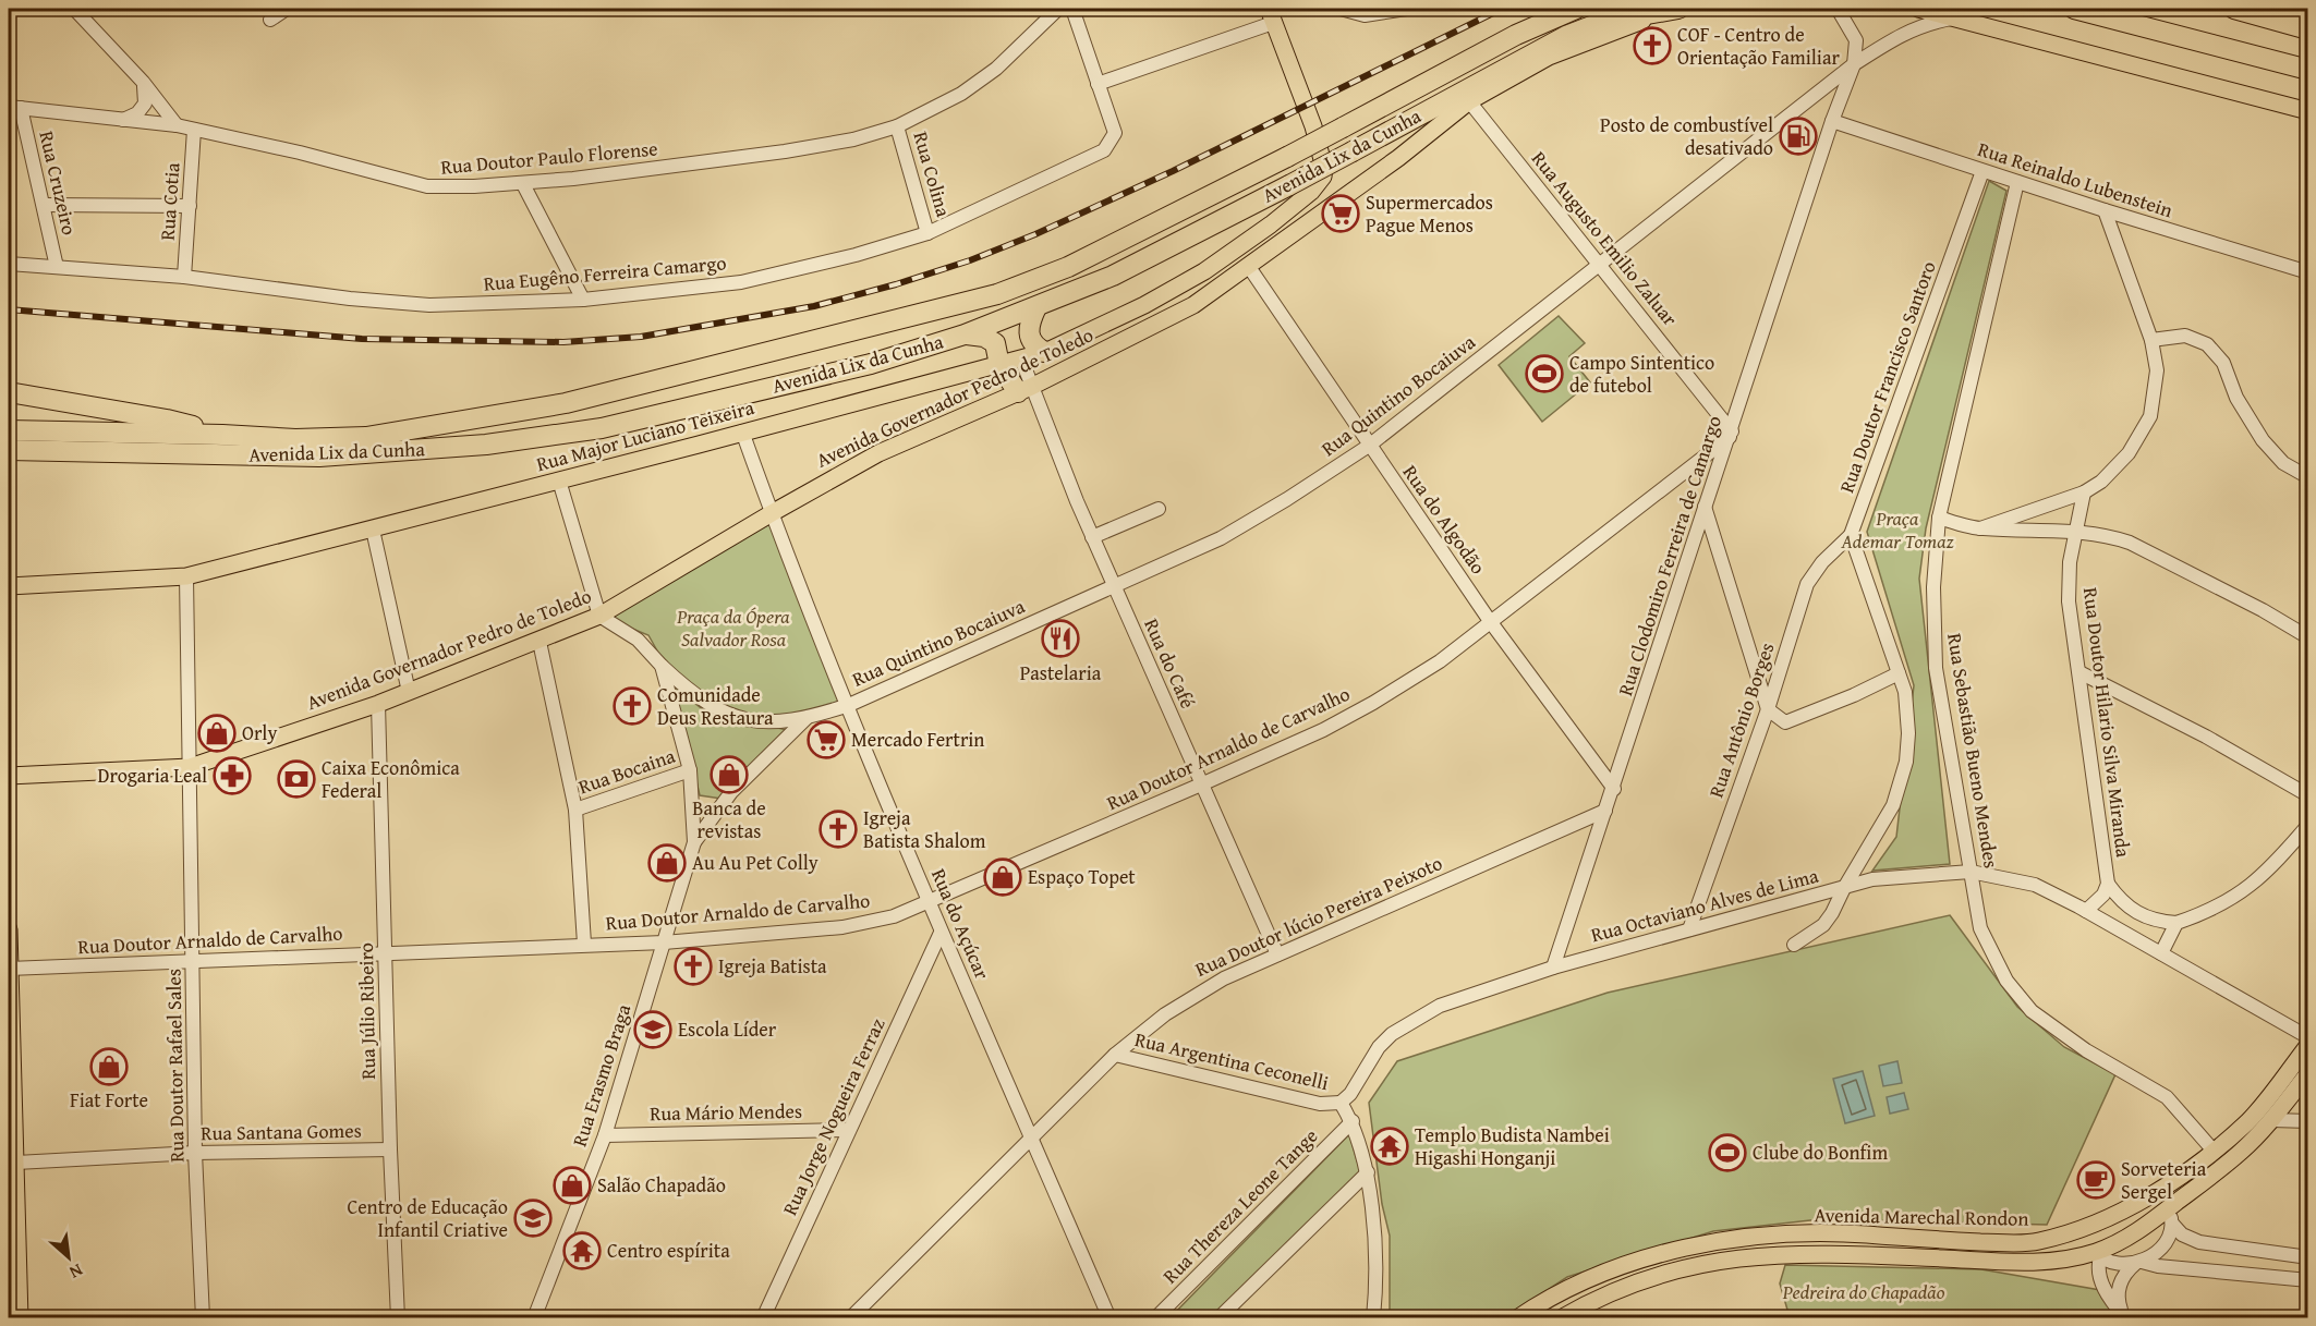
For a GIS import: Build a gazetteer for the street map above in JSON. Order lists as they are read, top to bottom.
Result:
{
  "streets": {
    "highway": ["Avenida Lix da Cunha"],
    "main road": ["Avenida Governador Pedro de Toledo", "Rua Major Luciano Teixeira", "Avenida Marechal Rondon"],
    "street": [
      "Rua Doutor Paulo Florense",
      "Rua Colina",
      "Rua Reinaldo Lubenstein",
      "Rua Cruzeiro",
      "Rua Cotia",
      "Rua Augusto Emilio Zaluar",
      "Rua Eugêno Ferreira Camargo",
      "Rua Doutor Francisco Santoro",
      "Rua Quintino Bocaiuva",
      "Rua do Algodão",
      "Rua Clodomiro Ferreira de Camargo",
      "Rua do Café",
      "Rua Antônio Borges",
      "Rua Doutor Hilario Silva Miranda",
      "Rua Doutor Arnaldo de Carvalho",
      "Rua Sebastião Bueno Mendes",
      "Rua Bocaina",
      "Rua Octaviano Alves de Lima",
      "Rua Doutor lúcio Pereira Peixoto",
      "Rua do Açúcar",
      "Rua Júlio Ribeiro",
      "Rua Argentina Ceconelli",
      "Rua Doutor Rafael Sales",
      "Rua Erasmo Braga",
      "Rua Mário Mendes",
      "Rua Jorge Nogueira Ferraz",
      "Rua Santana Gomes",
      "Rua Thereza Leone Tange"
    ]
  },
  "crossings": [
    ["Rua Doutor Paulo Florense", "Rua Colina"],
    ["Rua Doutor Paulo Florense", "Rua Cruzeiro"],
    ["Rua Doutor Paulo Florense", "Rua Cotia"],
    ["Rua Colina", "Rua Eugêno Ferreira Camargo"],
    ["Rua Reinaldo Lubenstein", "Rua Doutor Francisco Santoro"],
    ["Rua Reinaldo Lubenstein", "Rua Clodomiro Ferreira de Camargo"],
    ["Rua Reinaldo Lubenstein", "Rua Sebastião Bueno Mendes"],
    ["Rua Cruzeiro", "Rua Eugêno Ferreira Camargo"],
    ["Rua Cotia", "Rua Eugêno Ferreira Camargo"],
    ["Rua Augusto Emilio Zaluar", "Rua Quintino Bocaiuva"],
    ["Rua Augusto Emilio Zaluar", "Avenida Governador Pedro de Toledo"],
    ["Rua Augusto Emilio Zaluar", "Rua Clodomiro Ferreira de Camargo"],
    ["Rua Augusto Emilio Zaluar", "Rua Doutor Arnaldo de Carvalho"],
    ["Rua Doutor Francisco Santoro", "Rua Antônio Borges"],
    ["Rua Quintino Bocaiuva", "Rua do Algodão"],
    ["Rua Quintino Bocaiuva", "Rua Clodomiro Ferreira de Camargo"],
    ["Rua Quintino Bocaiuva", "Rua do Café"],
    ["Rua Quintino Bocaiuva", "Rua do Açúcar"],
    ["Rua Quintino Bocaiuva", "Rua Erasmo Braga"],
    ["Avenida Governador Pedro de Toledo", "Rua Major Luciano Teixeira"],
    ["Avenida Governador Pedro de Toledo", "Rua do Algodão"],
    ["Avenida Governador Pedro de Toledo", "Rua do Café"],
    ["Avenida Governador Pedro de Toledo", "Rua do Açúcar"],
    ["Avenida Governador Pedro de Toledo", "Rua Júlio Ribeiro"],
    ["Avenida Governador Pedro de Toledo", "Rua Doutor Rafael Sales"],
    ["Avenida Governador Pedro de Toledo", "Rua Erasmo Braga"],
    ["Rua Major Luciano Teixeira", "Rua do Café"],
    ["Rua Major Luciano Teixeira", "Rua do Açúcar"],
    ["Rua Major Luciano Teixeira", "Rua Doutor Rafael Sales"],
    ["Rua do Algodão", "Rua Clodomiro Ferreira de Camargo"],
    ["Rua do Algodão", "Rua Doutor Arnaldo de Carvalho"],
    ["Rua Clodomiro Ferreira de Camargo", "Rua Doutor Arnaldo de Carvalho"],
    ["Rua Clodomiro Ferreira de Camargo", "Rua Octaviano Alves de Lima"],
    ["Rua Clodomiro Ferreira de Camargo", "Rua Doutor lúcio Pereira Peixoto"],
    ["Rua do Café", "Rua Doutor Arnaldo de Carvalho"],
    ["Rua do Café", "Rua Doutor lúcio Pereira Peixoto"],
    ["Rua Antônio Borges", "Rua Octaviano Alves de Lima"],
    ["Rua Doutor Hilario Silva Miranda", "Rua Octaviano Alves de Lima"],
    ["Rua Doutor Arnaldo de Carvalho", "Rua do Açúcar"],
    ["Rua Doutor Arnaldo de Carvalho", "Rua Júlio Ribeiro"],
    ["Rua Doutor Arnaldo de Carvalho", "Rua Doutor Rafael Sales"],
    ["Rua Doutor Arnaldo de Carvalho", "Rua Erasmo Braga"],
    ["Rua Sebastião Bueno Mendes", "Rua Octaviano Alves de Lima"],
    ["Rua Sebastião Bueno Mendes", "Avenida Marechal Rondon"],
    ["Rua Bocaina", "Rua Erasmo Braga"],
    ["Rua Octaviano Alves de Lima", "Rua Argentina Ceconelli"],
    ["Rua Doutor lúcio Pereira Peixoto", "Rua do Açúcar"],
    ["Rua Doutor lúcio Pereira Peixoto", "Rua Argentina Ceconelli"],
    ["Rua do Açúcar", "Rua Jorge Nogueira Ferraz"],
    ["Rua Júlio Ribeiro", "Rua Santana Gomes"],
    ["Rua Doutor Rafael Sales", "Rua Santana Gomes"],
    ["Rua Erasmo Braga", "Rua Mário Mendes"],
    ["Rua Mário Mendes", "Rua Jorge Nogueira Ferraz"]
  ],
  "parks": ["Praça Ademar Tomaz", "Praça da Ópera Salvador Rosa", "Pedreira do Chapadão"],
  "places": {
    "church": [
      "COF - Centro de Orientação Familiar",
      "Comunidade Deus Restaura",
      "Igreja Batista Shalom",
      "Igreja Batista"
    ],
    "fuel station": ["Posto de combustível desativado"],
    "supermarket": ["Supermercados Pague Menos", "Mercado Fertrin"],
    "sports": ["Campo Sintentico de futebol", "Clube do Bonfim"],
    "restaurant": ["Pastelaria"],
    "shop": [
      "Orly",
      "Banca de revistas",
      "Au Au Pet Colly",
      "Espaço Topet",
      "Fiat Forte",
      "Salão Chapadão"
    ],
    "pharmacy": ["Drogaria Leal"],
    "bank": ["Caixa Econômica Federal"],
    "school or university": ["Escola Líder", "Centro de Educação Infantil Criative"],
    "temple": ["Templo Budista Nambei Higashi Honganji", "Centro espírita"],
    "cafe": ["Sorveteria Sergel"]
  },
  "north": "bottom right"
}
